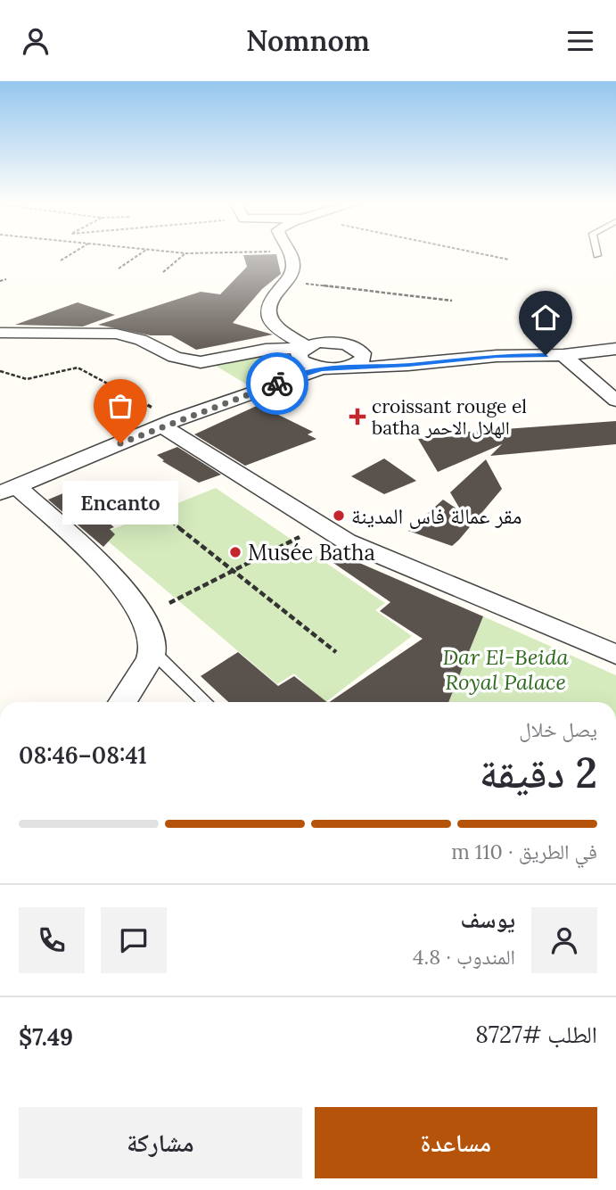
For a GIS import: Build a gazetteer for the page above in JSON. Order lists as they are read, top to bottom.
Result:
{
  "parks": ["Dar El-Beida Royal Palace"],
  "places": {
    "health": ["croissant rouge el batha الهلال الاحمر"],
    "other": ["Encanto", "مقر عمالة فاس المدينة", "Musée Batha"]
  },
  "page": {
    "header": "Nomnom",
    "bubble": "Encanto",
    "heading": ["2 دقيقة", "يصل خلال", "08:41–08:46"],
    "panel": [
      "يوسف",
      "المندوب · 4.8",
      "الطلب #8727",
      "$7.49"
    ],
    "bar": "في الطريق · 110 m",
    "buttons": ["مساعدة", "مشاركة"]
  }
}
